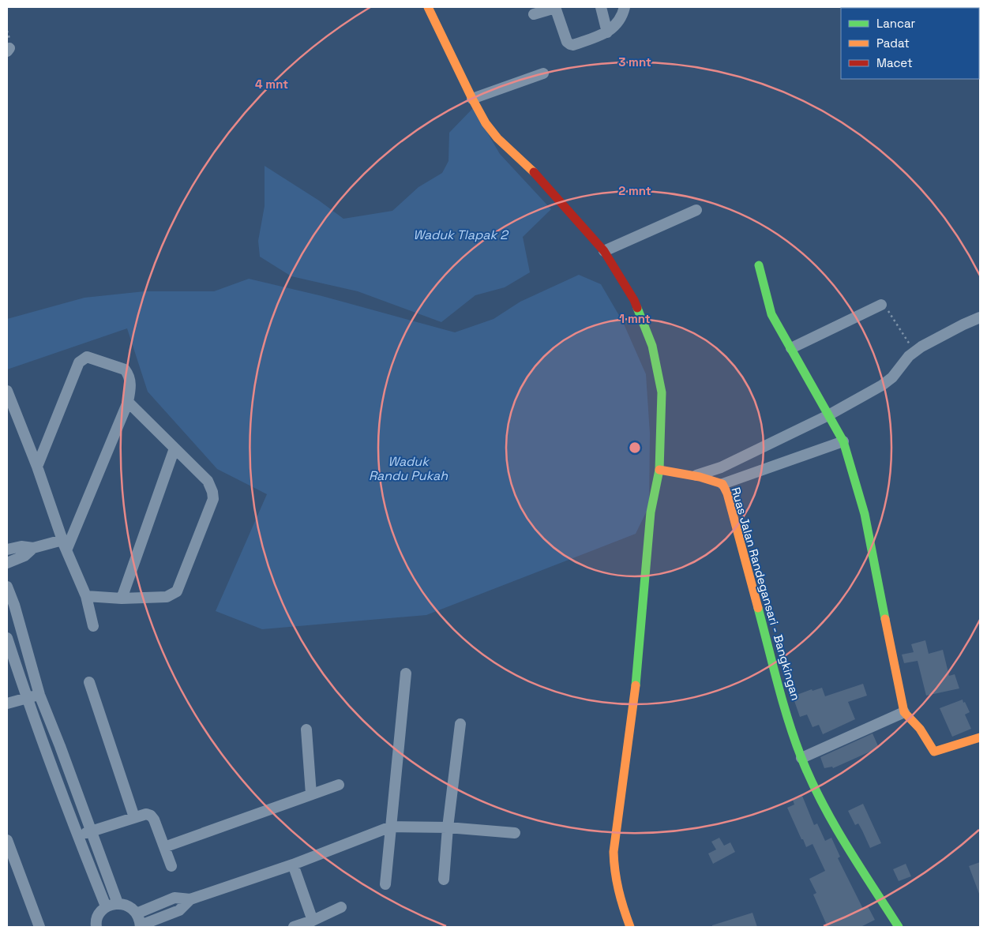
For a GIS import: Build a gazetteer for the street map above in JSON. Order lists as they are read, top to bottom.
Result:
{
  "streets": {
    "main road": ["Ruas Jalan Randegansari - Bangkingan"]
  },
  "water": ["Waduk Tlapak 2", "Waduk Randu Pukah"],
  "legend": ["Lancar", "Padat", "Macet"],
  "rings": [
    "3 mnt",
    "4 mnt",
    "2 mnt",
    "1 mnt"
  ]
}
